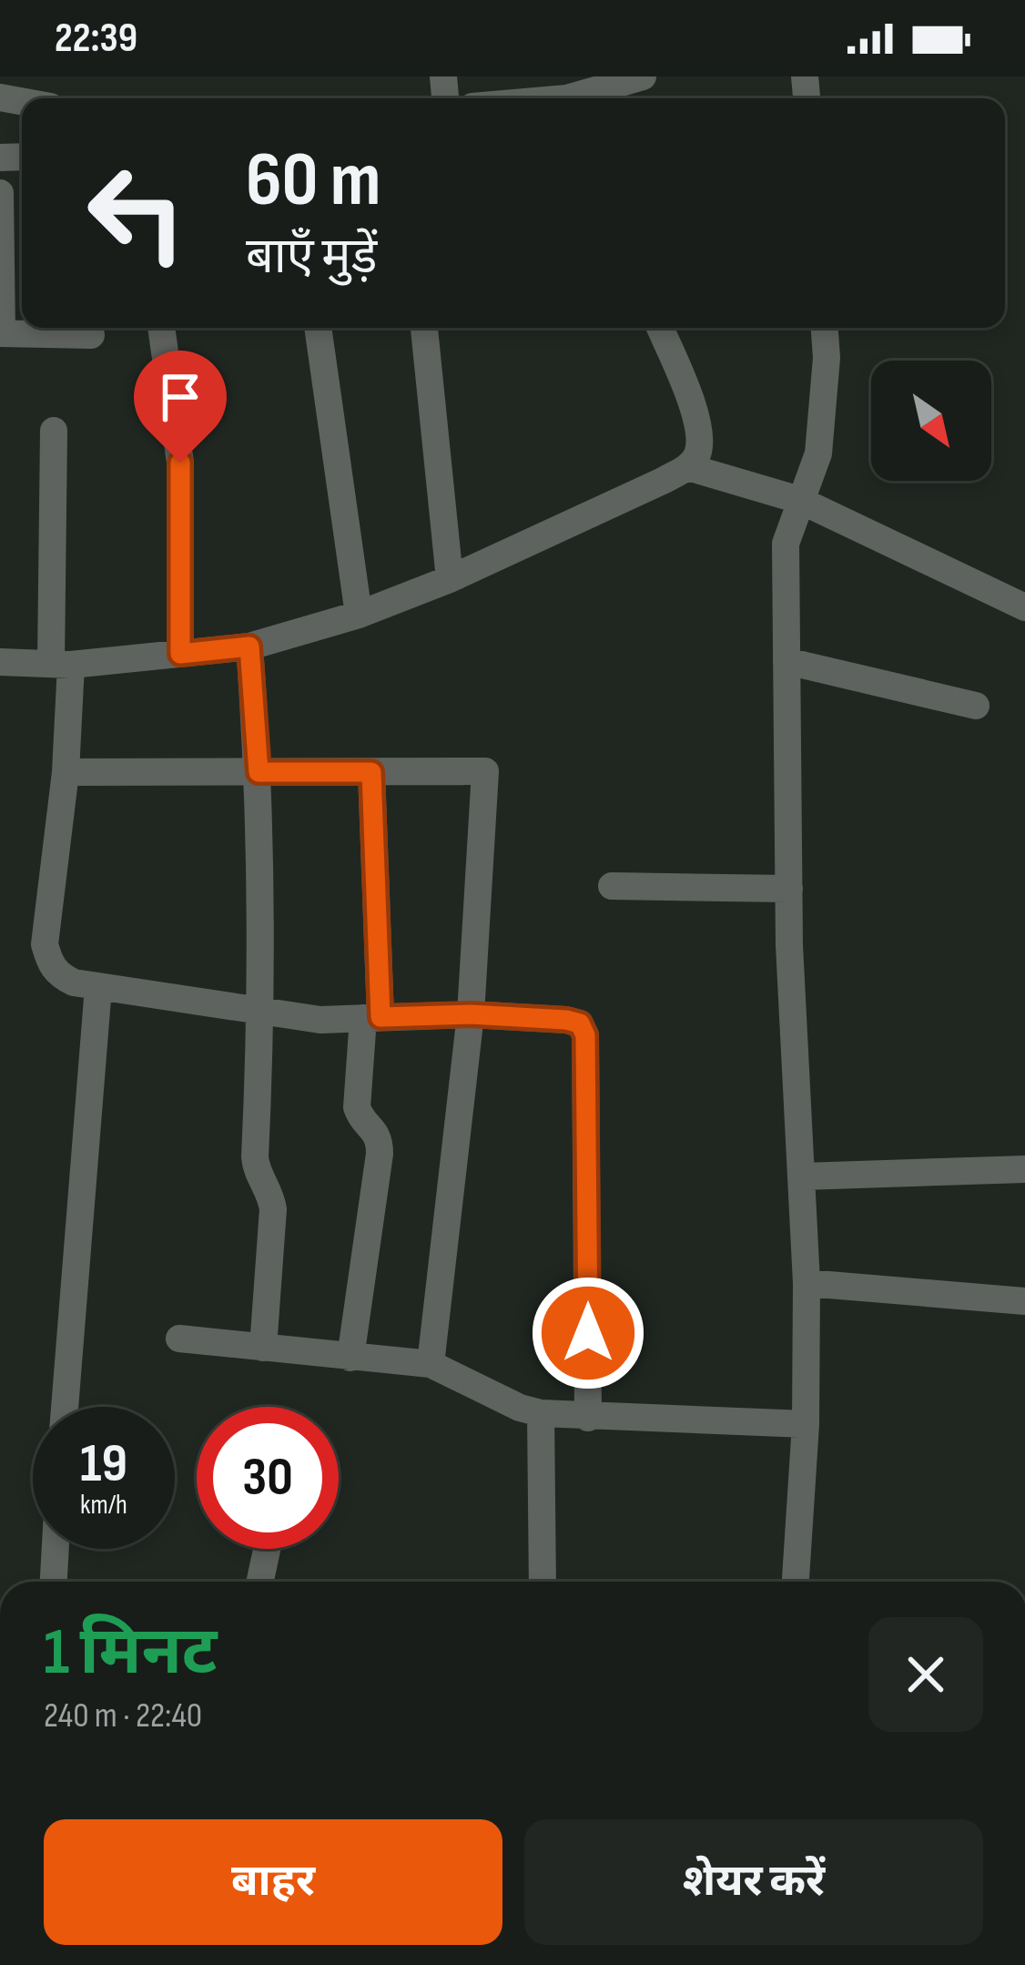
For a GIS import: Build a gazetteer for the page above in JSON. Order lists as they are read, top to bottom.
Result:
{
  "north": "bottom right",
  "page": {
    "status": "22:39",
    "turn": ["60 m", "बाएँ मुड़ें"],
    "speed": "19 km/h",
    "limit": "30",
    "heading": ["1 मिनट", "240 m · 22:40"],
    "buttons": ["बाहर", "शेयर करें"]
  }
}
